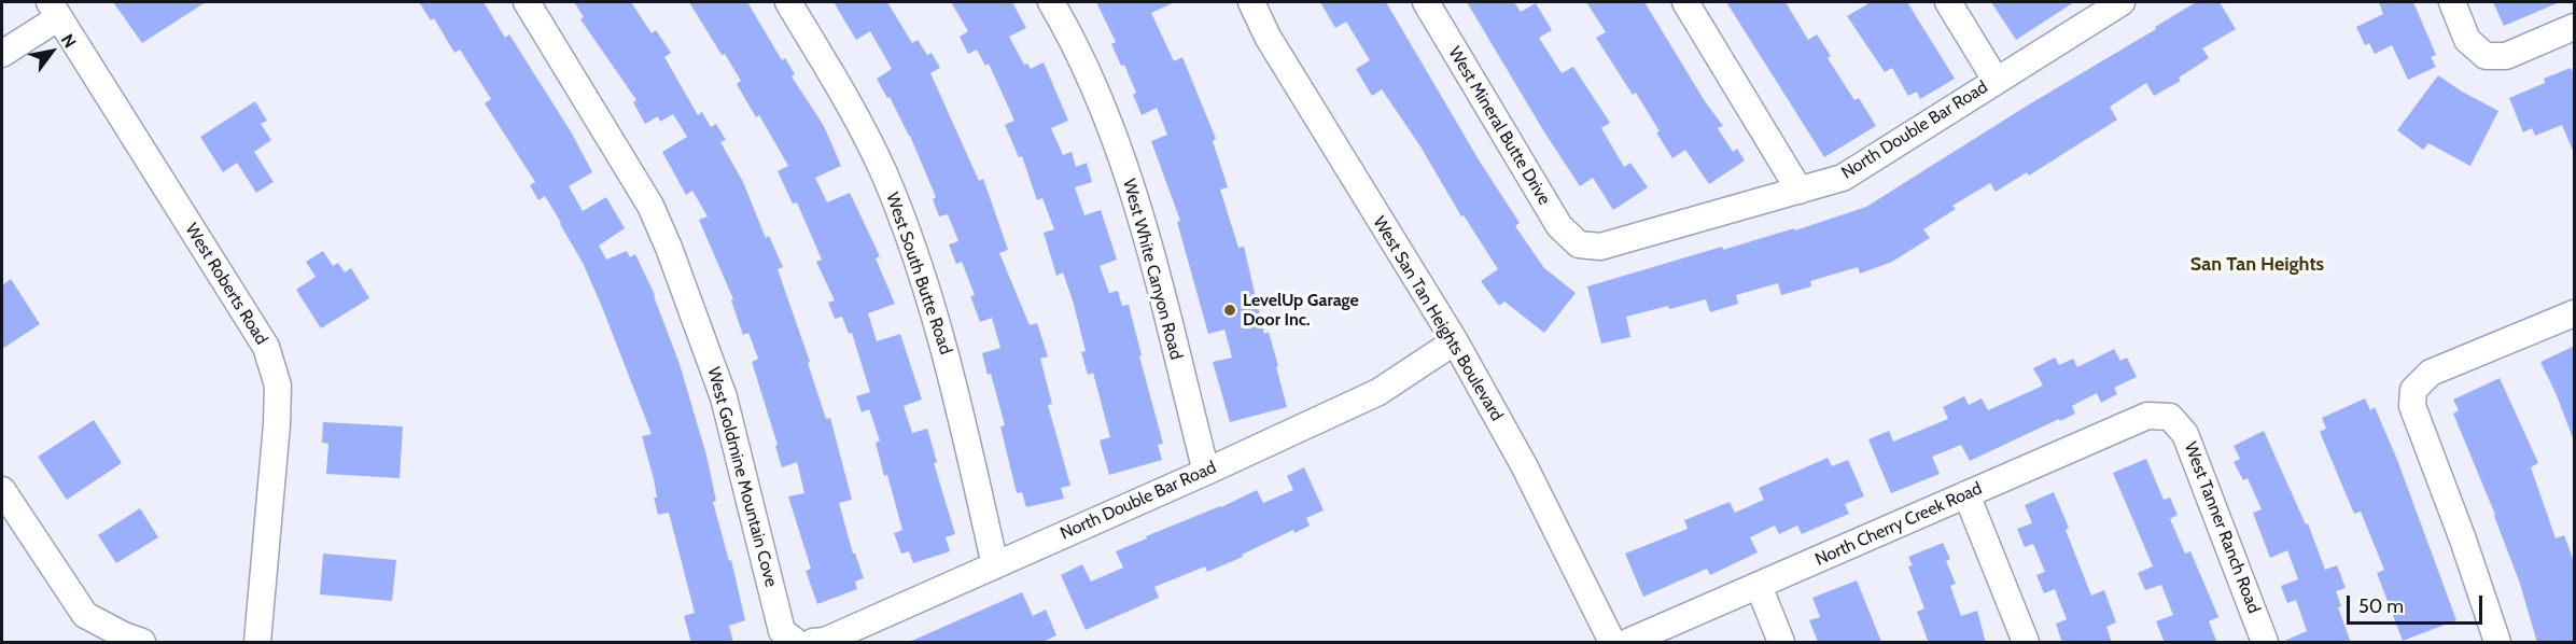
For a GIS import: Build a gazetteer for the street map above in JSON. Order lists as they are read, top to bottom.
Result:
{
  "streets": {
    "street": [
      "West Mineral Butte Drive",
      "North Double Bar Road",
      "West White Canyon Road",
      "West South Butte Road",
      "West Roberts Road",
      "West San Tan Heights Boulevard",
      "West Goldmine Mountain Cove",
      "North Cherry Creek Road",
      "West Tanner Ranch Road"
    ]
  },
  "crossings": [
    ["West Mineral Butte Drive", "North Double Bar Road"],
    ["North Double Bar Road", "West White Canyon Road"],
    ["North Double Bar Road", "West South Butte Road"],
    ["North Double Bar Road", "West San Tan Heights Boulevard"],
    ["North Cherry Creek Road", "West Tanner Ranch Road"]
  ],
  "districts": ["San Tan Heights"],
  "places": ["LevelUp Garage Door Inc."],
  "scale_bar": "50 m",
  "north": "top right"
}
